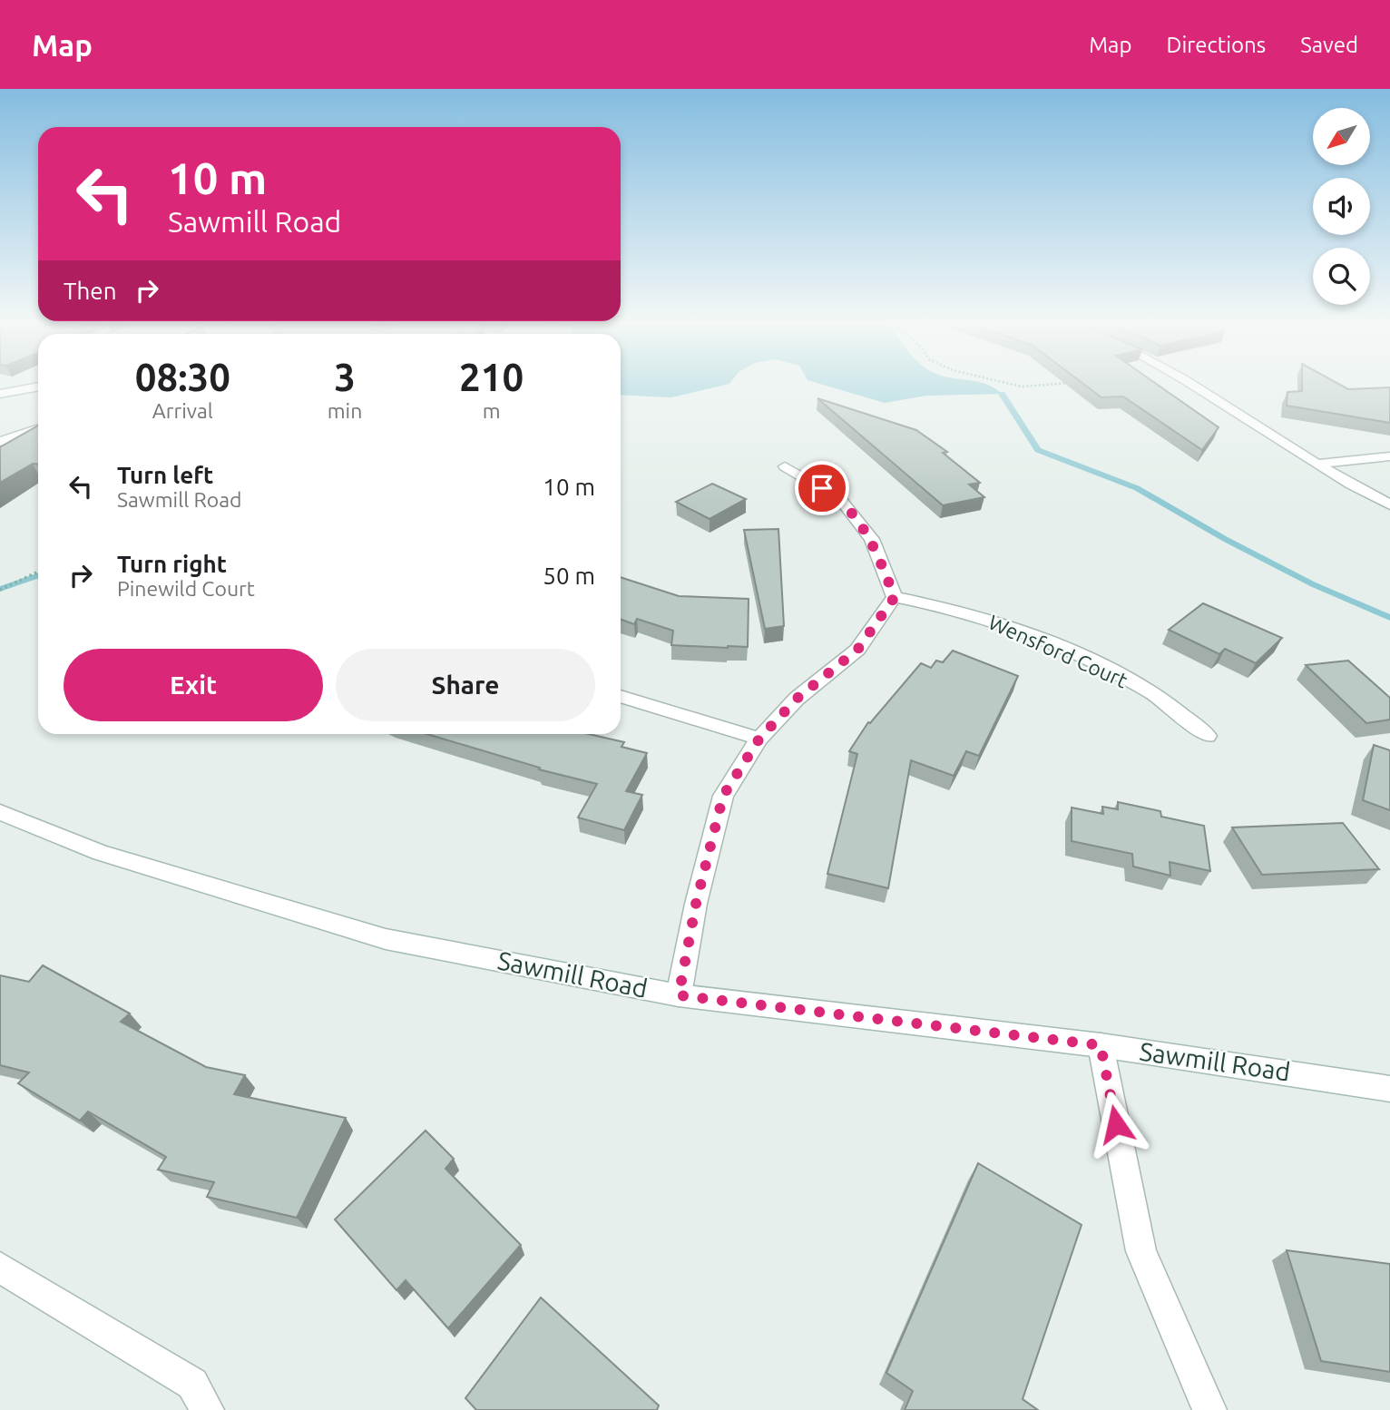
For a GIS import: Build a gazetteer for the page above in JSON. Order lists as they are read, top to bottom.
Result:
{
  "streets": {
    "street": ["Wensford Court", "Sawmill Road"]
  },
  "north": "bottom left",
  "page": {
    "header": "Map",
    "nav": ["Map", "Directions", "Saved"],
    "turn": ["10 m", "Sawmill Road"],
    "then": "Then",
    "eta": [
      "08:30",
      "Arrival",
      "3",
      "min",
      "210",
      "m"
    ],
    "list": [
      {
        "name": "Turn left",
        "note": "Sawmill Road",
        "value": "10 m"
      },
      {
        "name": "Turn right",
        "note": "Pinewild Court",
        "value": "50 m"
      }
    ],
    "buttons": ["Exit", "Share"]
  }
}
